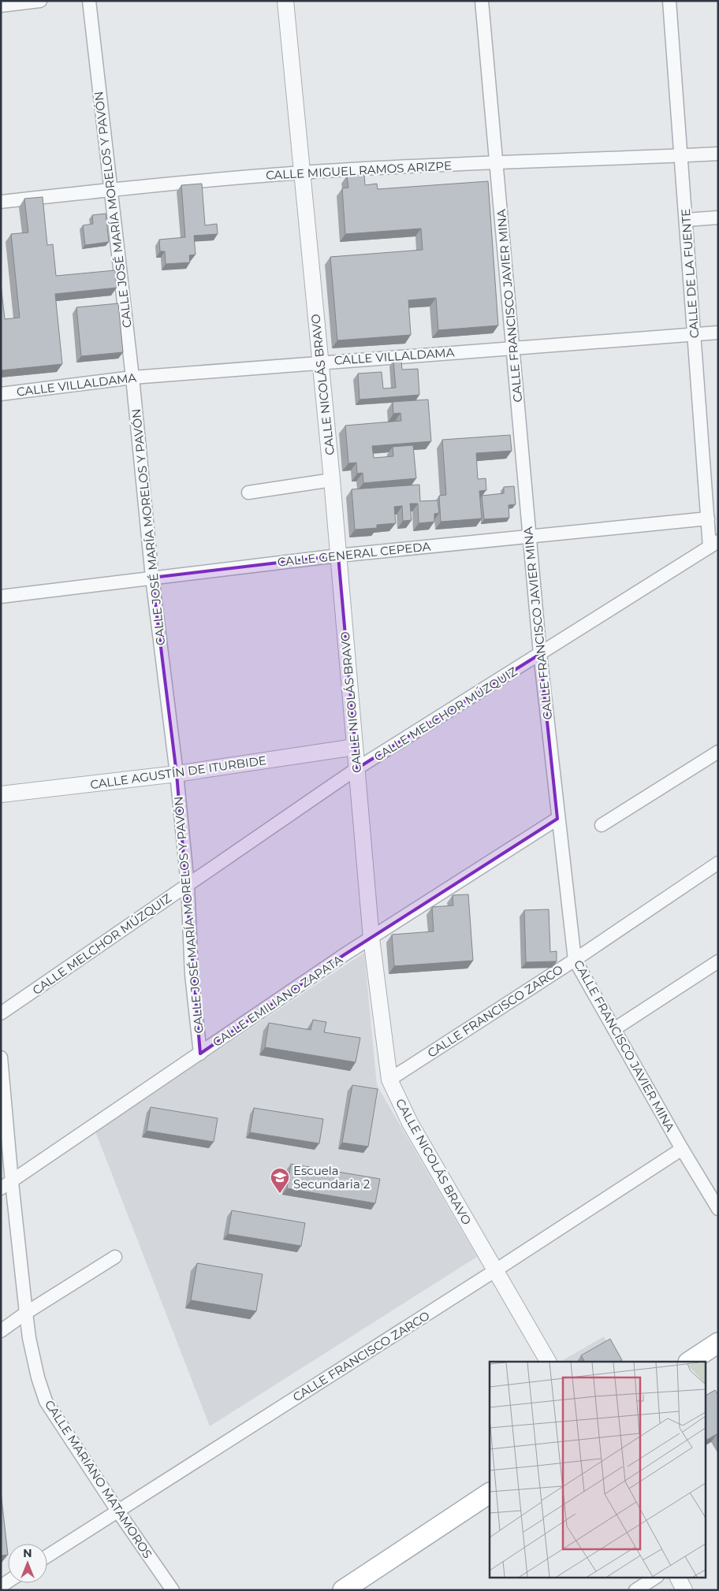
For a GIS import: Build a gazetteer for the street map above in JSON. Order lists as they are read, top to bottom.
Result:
{
  "streets": {
    "street": [
      "CALLE MIGUEL RAMOS ARIZPE",
      "CALLE JOSÉ MARÍA MORELOS Y PAVÓN",
      "CALLE DE LA FUENTE",
      "CALLE FRANCISCO JAVIER MINA",
      "CALLE VILLALDAMA",
      "CALLE NICOLÁS BRAVO",
      "CALLE GENERAL CEPEDA",
      "CALLE MELCHOR MÚZQUIZ",
      "CALLE AGUSTÍN DE ITURBIDE",
      "CALLE EMILIANO ZAPATA",
      "CALLE FRANCISCO ZARCO",
      "CALLE MARIANO MATAMOROS"
    ]
  },
  "crossings": [
    ["CALLE MIGUEL RAMOS ARIZPE", "CALLE JOSÉ MARÍA MORELOS Y PAVÓN"],
    ["CALLE MIGUEL RAMOS ARIZPE", "CALLE DE LA FUENTE"],
    ["CALLE MIGUEL RAMOS ARIZPE", "CALLE FRANCISCO JAVIER MINA"],
    ["CALLE MIGUEL RAMOS ARIZPE", "CALLE NICOLÁS BRAVO"],
    ["CALLE JOSÉ MARÍA MORELOS Y PAVÓN", "CALLE VILLALDAMA"],
    ["CALLE JOSÉ MARÍA MORELOS Y PAVÓN", "CALLE GENERAL CEPEDA"],
    ["CALLE JOSÉ MARÍA MORELOS Y PAVÓN", "CALLE MELCHOR MÚZQUIZ"],
    ["CALLE JOSÉ MARÍA MORELOS Y PAVÓN", "CALLE AGUSTÍN DE ITURBIDE"],
    ["CALLE JOSÉ MARÍA MORELOS Y PAVÓN", "CALLE EMILIANO ZAPATA"],
    ["CALLE DE LA FUENTE", "CALLE VILLALDAMA"],
    ["CALLE DE LA FUENTE", "CALLE GENERAL CEPEDA"],
    ["CALLE DE LA FUENTE", "CALLE MELCHOR MÚZQUIZ"],
    ["CALLE FRANCISCO JAVIER MINA", "CALLE VILLALDAMA"],
    ["CALLE FRANCISCO JAVIER MINA", "CALLE GENERAL CEPEDA"],
    ["CALLE FRANCISCO JAVIER MINA", "CALLE MELCHOR MÚZQUIZ"],
    ["CALLE FRANCISCO JAVIER MINA", "CALLE EMILIANO ZAPATA"],
    ["CALLE FRANCISCO JAVIER MINA", "CALLE FRANCISCO ZARCO"],
    ["CALLE VILLALDAMA", "CALLE NICOLÁS BRAVO"],
    ["CALLE NICOLÁS BRAVO", "CALLE GENERAL CEPEDA"],
    ["CALLE NICOLÁS BRAVO", "CALLE MELCHOR MÚZQUIZ"],
    ["CALLE NICOLÁS BRAVO", "CALLE AGUSTÍN DE ITURBIDE"],
    ["CALLE NICOLÁS BRAVO", "CALLE EMILIANO ZAPATA"],
    ["CALLE NICOLÁS BRAVO", "CALLE FRANCISCO ZARCO"],
    ["CALLE EMILIANO ZAPATA", "CALLE MARIANO MATAMOROS"],
    ["CALLE FRANCISCO ZARCO", "CALLE MARIANO MATAMOROS"]
  ],
  "places": {
    "school or university": ["Escuela Secundaria 2"]
  },
  "north": "top"
}
